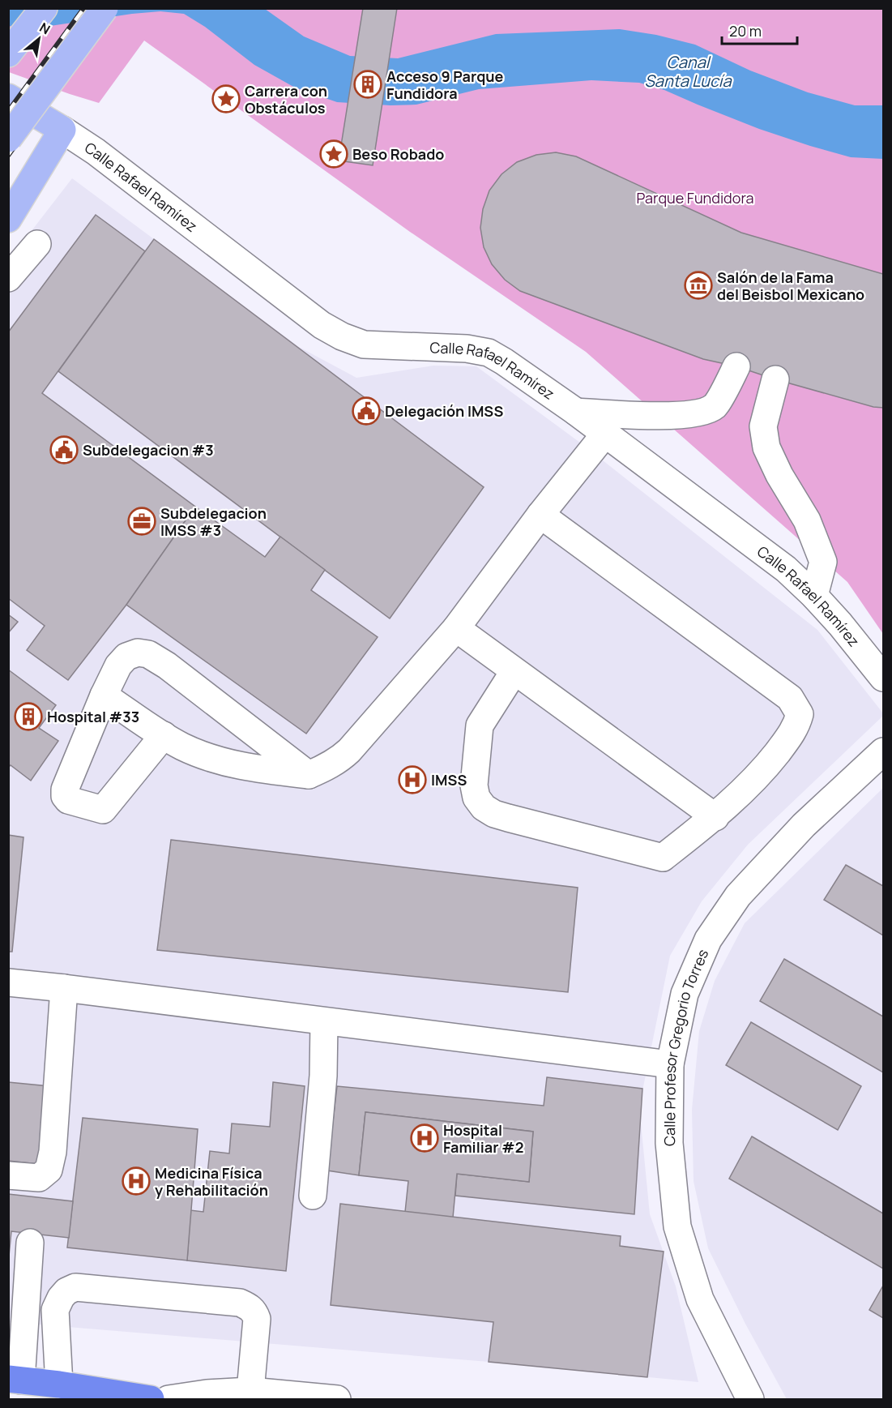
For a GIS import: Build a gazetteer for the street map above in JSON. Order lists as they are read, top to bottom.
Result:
{
  "streets": {
    "street": ["Calle Rafael Ramírez", "Calle Profesor Gregorio Torres"]
  },
  "water": ["Canal Santa Lucía"],
  "parks": ["Parque Fundidora"],
  "places": {
    "building": ["Acceso 9 Parque Fundidora", "Hospital #33"],
    "place": ["Carrera con Obstáculos", "Beso Robado"],
    "museum": ["Salón de la Fama del Beisbol Mexicano"],
    "public building": ["Delegación IMSS", "Subdelegacion #3"],
    "office": ["Subdelegacion IMSS #3"],
    "hospital": ["IMSS", "Hospital Familiar #2", "Medicina Física y Rehabilitación"]
  },
  "scale_bar": "20 m",
  "north": "top right"
}
